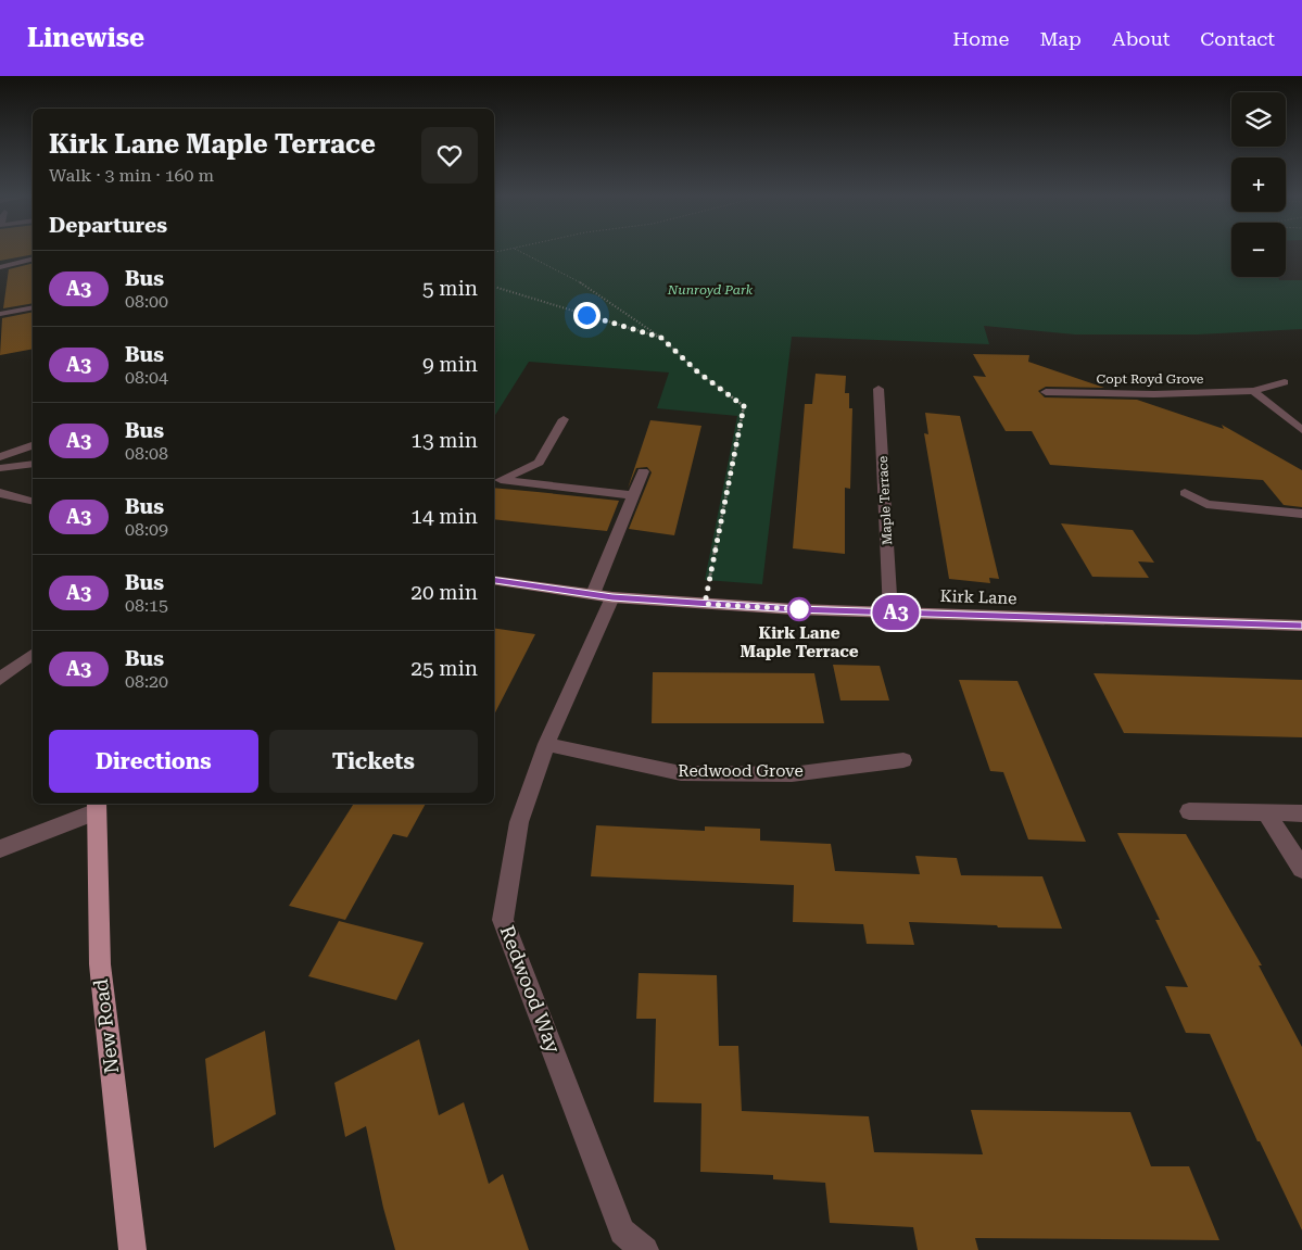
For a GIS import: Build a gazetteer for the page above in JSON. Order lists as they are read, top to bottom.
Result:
{
  "streets": {
    "main road": ["New Road"],
    "street": [
      "Copt Royd Grove",
      "Maple Terrace",
      "Kirk Lane",
      "Redwood Grove",
      "Redwood Way"
    ]
  },
  "crossings": [
    ["Maple Terrace", "Kirk Lane"],
    ["Kirk Lane", "Redwood Way"],
    ["Redwood Grove", "Redwood Way"]
  ],
  "parks": ["Nunroyd Park"],
  "places": ["Kirk Lane Maple Terrace"],
  "lines": ["bus line A3"],
  "page": {
    "header": "Linewise",
    "nav": [
      "Home",
      "Map",
      "About",
      "Contact"
    ],
    "on_map": "A3",
    "map_buttons": ["+", "−"],
    "heading": [
      ["Kirk Lane Maple Terrace", "Walk · 3 min · 160 m"],
      "Departures"
    ],
    "list": [
      {
        "mark": "A3",
        "name": "Bus",
        "note": "08:00",
        "value": "5 min"
      },
      {
        "mark": "A3",
        "name": "Bus",
        "note": "08:04",
        "value": "9 min"
      },
      {
        "mark": "A3",
        "name": "Bus",
        "note": "08:08",
        "value": "13 min"
      },
      {
        "mark": "A3",
        "name": "Bus",
        "note": "08:09",
        "value": "14 min"
      },
      {
        "mark": "A3",
        "name": "Bus",
        "note": "08:15",
        "value": "20 min"
      },
      {
        "mark": "A3",
        "name": "Bus",
        "note": "08:20",
        "value": "25 min"
      }
    ],
    "buttons": ["Directions", "Tickets"]
  }
}
